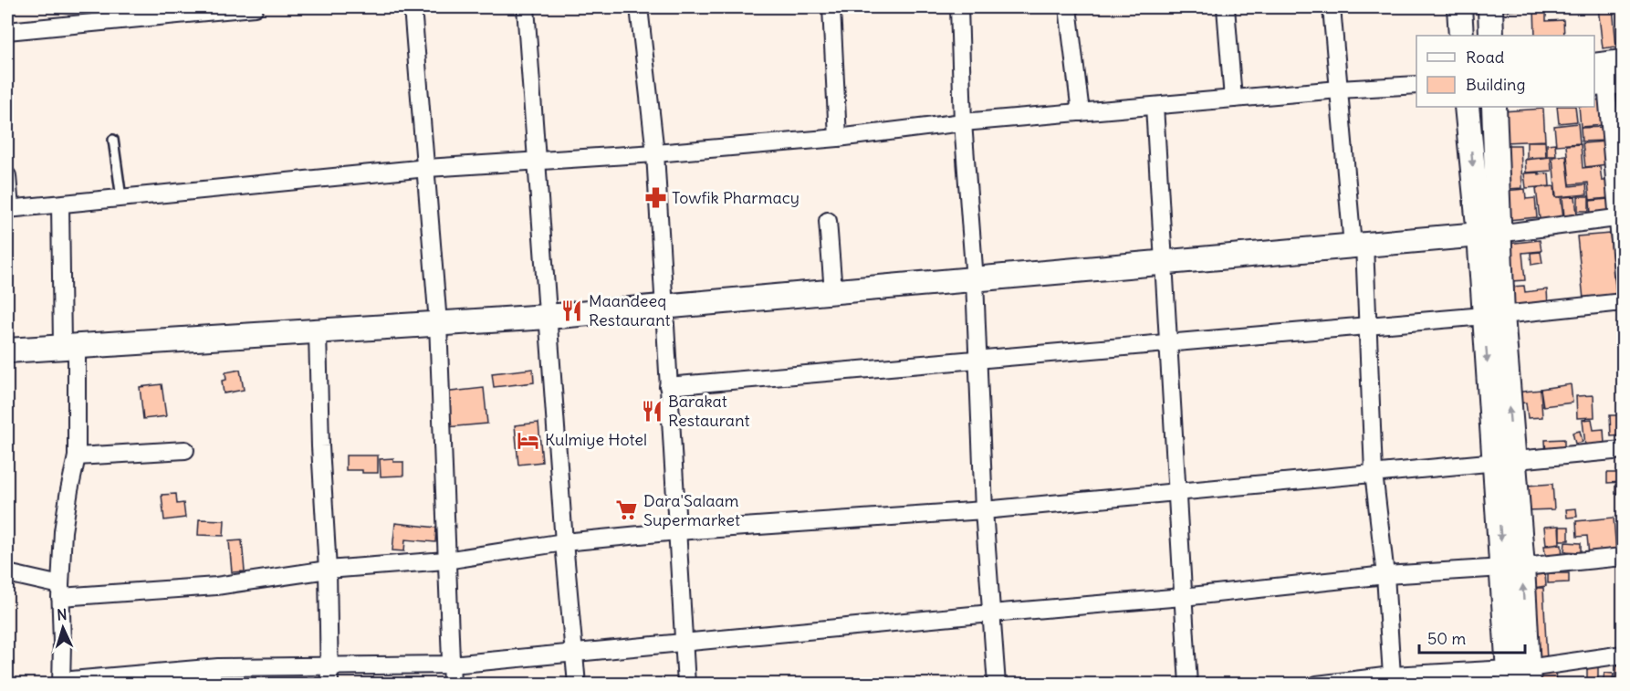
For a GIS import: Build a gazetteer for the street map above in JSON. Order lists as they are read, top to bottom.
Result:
{
  "places": {
    "pharmacy": ["Towfik Pharmacy"],
    "restaurant": ["Maandeeq Restaurant", "Barakat Restaurant"],
    "hotel": ["Kulmiye Hotel"],
    "supermarket": ["Dara'Salaam Supermarket"]
  },
  "legend": ["Road", "Building"],
  "scale_bar": "50 m",
  "north": "top"
}
